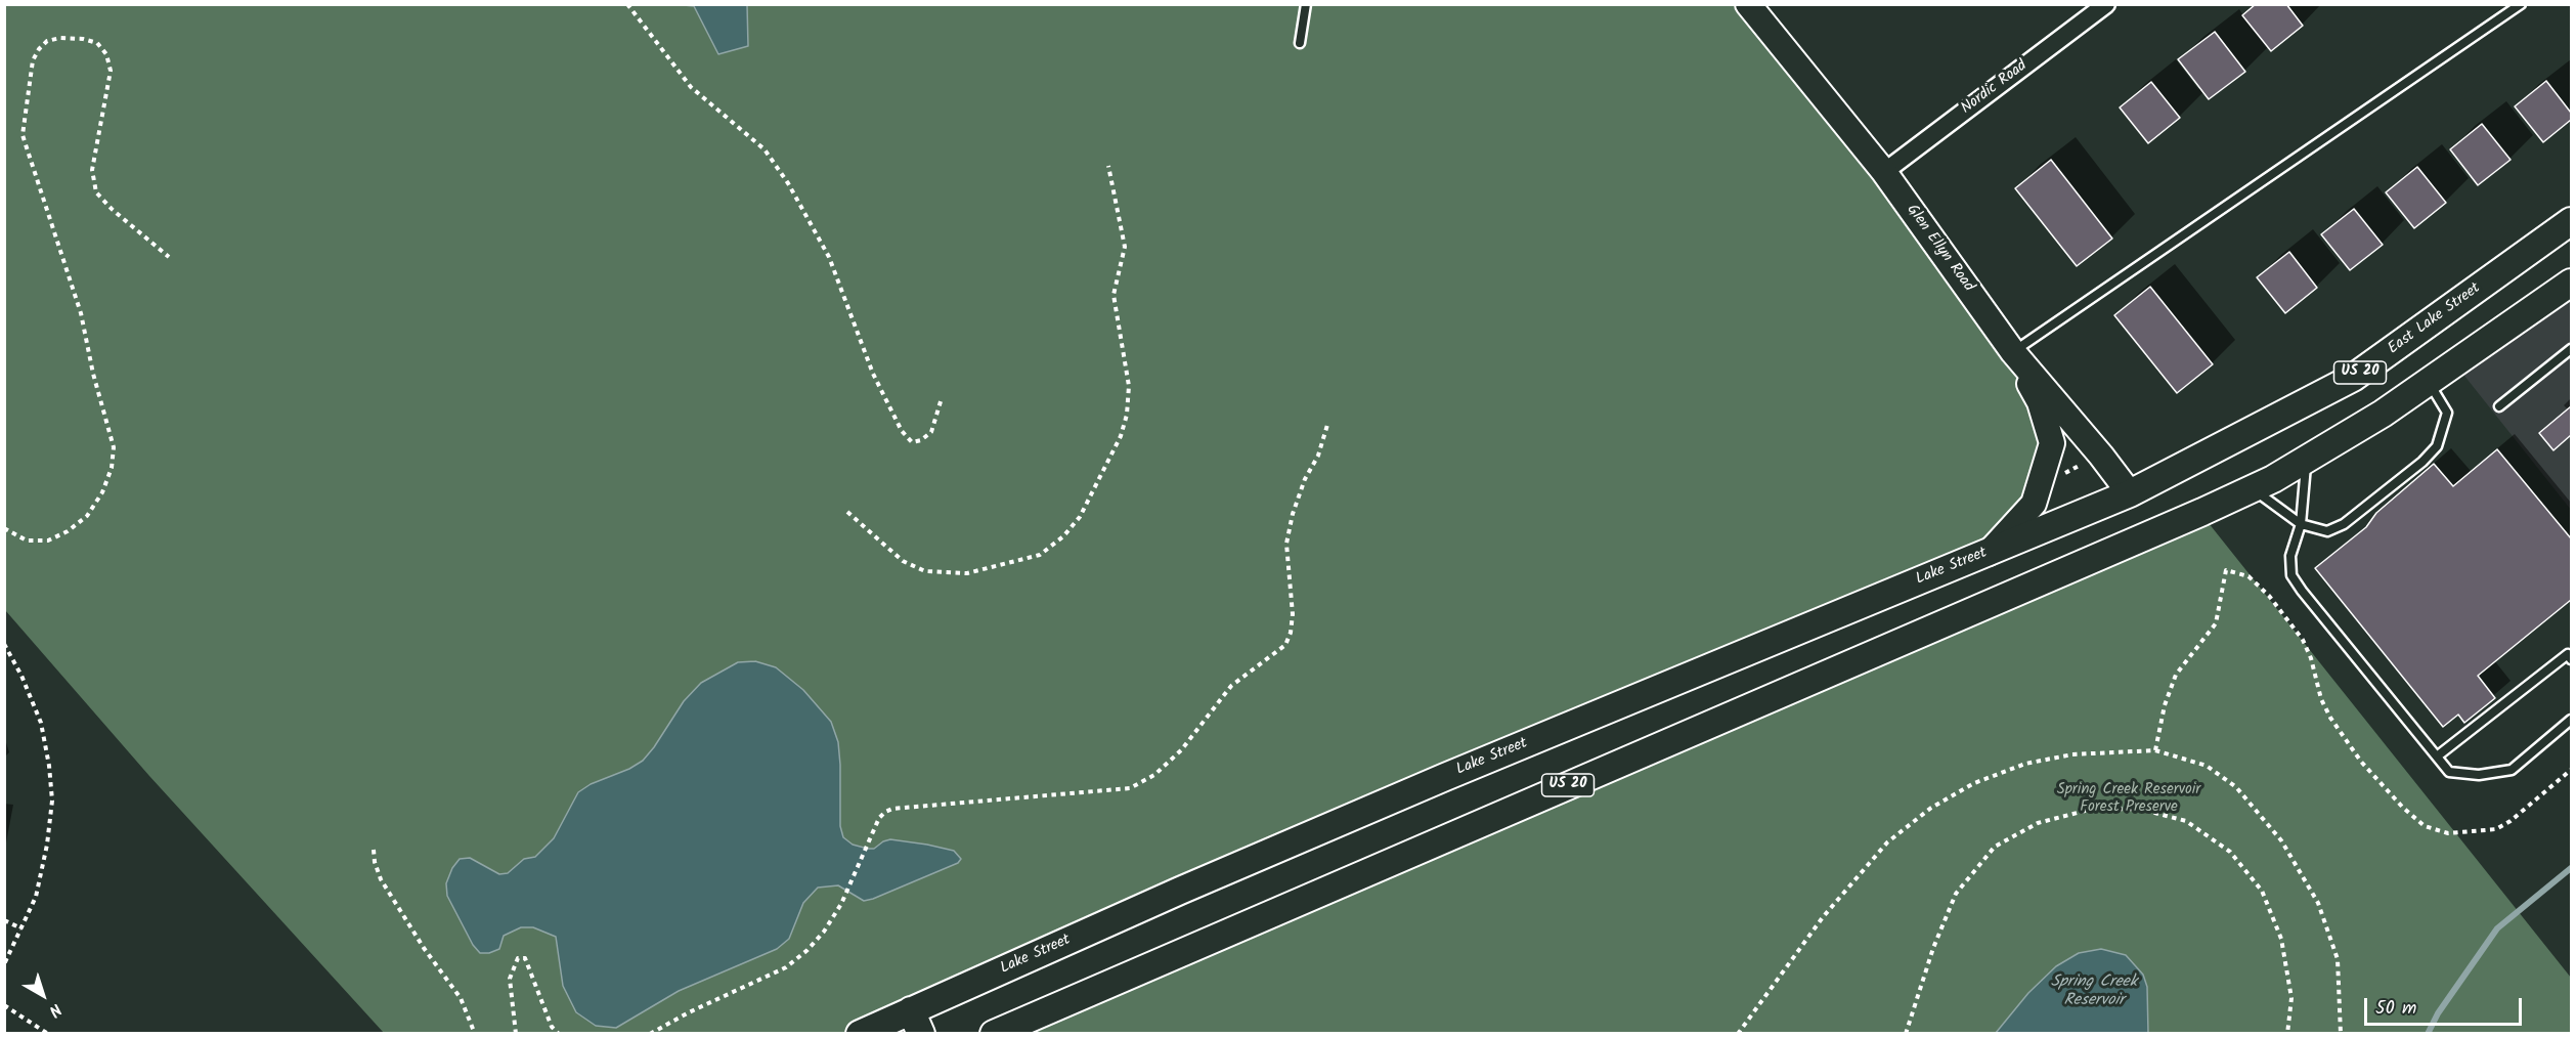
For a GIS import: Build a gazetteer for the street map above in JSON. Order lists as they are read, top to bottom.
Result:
{
  "streets": {
    "main road": ["East Lake Street", "US 20", "Lake Street"],
    "street": ["Nordic Road", "Glen Ellyn Road"]
  },
  "crossings": [
    ["Nordic Road", "Glen Ellyn Road"],
    ["Glen Ellyn Road", "East Lake Street"],
    ["Glen Ellyn Road", "Lake Street"],
    ["East Lake Street", "Lake Street"]
  ],
  "water": ["Spring Creek Reservoir"],
  "parks": ["Spring Creek Reservoir Forest Preserve"],
  "scale_bar": "50 m",
  "north": "bottom right"
}
